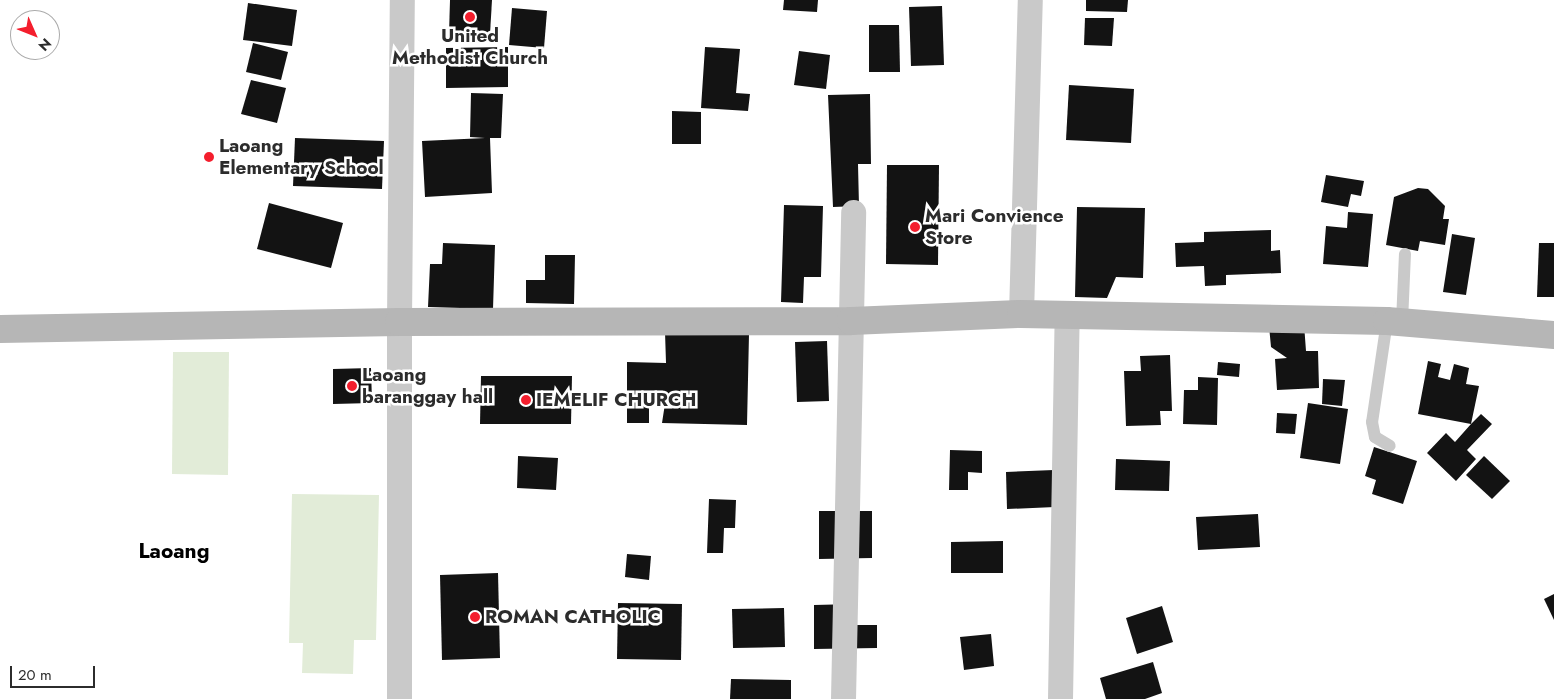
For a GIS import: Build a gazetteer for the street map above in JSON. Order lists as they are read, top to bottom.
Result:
{
  "districts": ["Laoang"],
  "places": [
    "United Methodist Church",
    "Laoang Elementary School",
    "Mari Convience Store",
    "Laoang baranggay hall",
    "IEMELIF CHURCH",
    "ROMAN CATHOLIC"
  ],
  "scale_bar": "20 m",
  "north": "bottom right"
}
